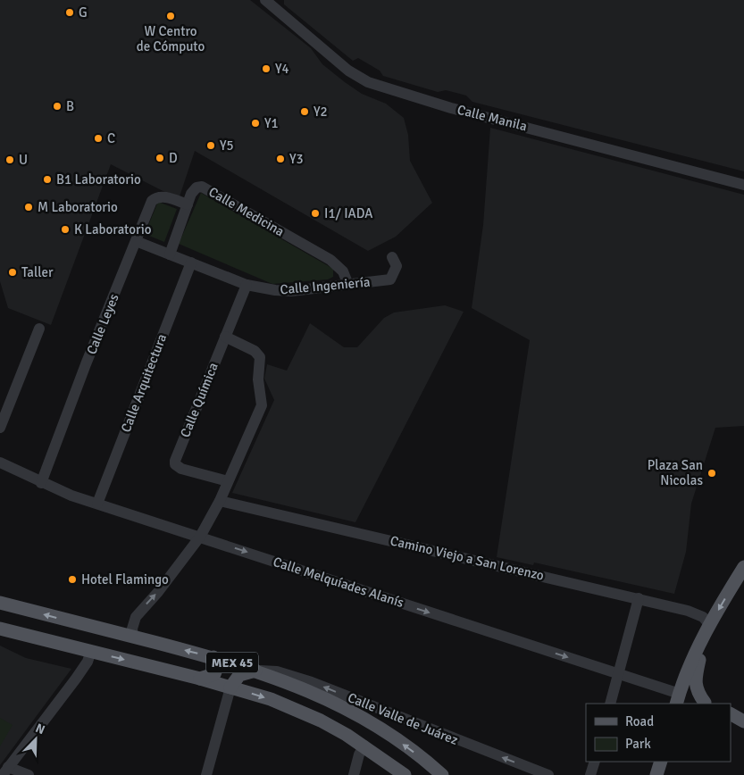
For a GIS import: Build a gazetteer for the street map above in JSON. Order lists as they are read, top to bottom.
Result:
{
  "streets": {
    "main road": ["MEX 45"],
    "street": [
      "Calle Manila",
      "Calle Medicina",
      "Calle Ingeniería",
      "Calle Leyes",
      "Calle Arquitectura",
      "Calle Química",
      "Camino Viejo a San Lorenzo",
      "Calle Melquíades Alanís",
      "Calle Valle de Juárez"
    ]
  },
  "crossings": [
    ["Calle Medicina", "Calle Ingeniería"],
    ["Calle Medicina", "Calle Leyes"],
    ["Calle Ingeniería", "Calle Leyes"],
    ["Calle Ingeniería", "Calle Arquitectura"],
    ["Calle Ingeniería", "Calle Química"],
    ["Calle Leyes", "Calle Melquíades Alanís"],
    ["Calle Arquitectura", "Calle Melquíades Alanís"],
    ["MEX 45", "Calle Valle de Juárez"]
  ],
  "one_way": ["Calle Melquíades Alanís", "Calle Valle de Juárez"],
  "places": [
    "G",
    "W Centro de Cómputo",
    "Y4",
    "B",
    "Y2",
    "Y1",
    "C",
    "Y5",
    "D",
    "Y3",
    "U",
    "B1 Laboratorio",
    "M Laboratorio",
    "I1/ IADA",
    "K Laboratorio",
    "Taller",
    "Plaza San Nicolas",
    "Hotel Flamingo"
  ],
  "legend": ["Road", "Park"],
  "north": "top right"
}
